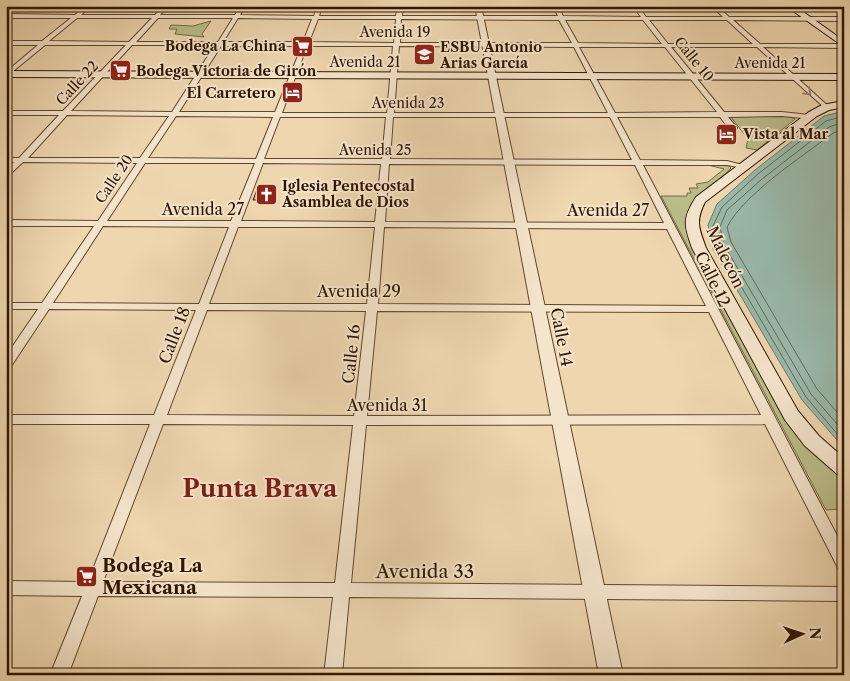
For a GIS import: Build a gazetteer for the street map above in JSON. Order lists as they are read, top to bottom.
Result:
{
  "streets": {
    "main road": ["Avenida 21", "Malecón"],
    "street": [
      "Avenida 19",
      "Calle 10",
      "Calle 22",
      "Avenida 23",
      "Avenida 25",
      "Calle 20",
      "Avenida 27",
      "Calle 12",
      "Avenida 29",
      "Calle 18",
      "Calle 14",
      "Calle 16",
      "Avenida 31",
      "Avenida 33"
    ]
  },
  "crossings": [
    ["Avenida 19", "Calle 10"],
    ["Avenida 19", "Calle 22"],
    ["Avenida 19", "Calle 20"],
    ["Avenida 19", "Calle 12"],
    ["Avenida 19", "Calle 18"],
    ["Avenida 19", "Calle 14"],
    ["Avenida 19", "Calle 16"],
    ["Calle 10", "Avenida 21"],
    ["Calle 10", "Avenida 23"],
    ["Avenida 21", "Calle 22"],
    ["Avenida 21", "Calle 20"],
    ["Avenida 21", "Calle 12"],
    ["Avenida 21", "Calle 18"],
    ["Avenida 21", "Calle 14"],
    ["Avenida 21", "Calle 16"],
    ["Calle 22", "Avenida 23"],
    ["Calle 22", "Avenida 25"],
    ["Avenida 23", "Calle 20"],
    ["Avenida 23", "Malecón"],
    ["Avenida 23", "Calle 12"],
    ["Avenida 23", "Calle 18"],
    ["Avenida 23", "Calle 14"],
    ["Avenida 23", "Calle 16"],
    ["Avenida 25", "Calle 20"],
    ["Avenida 25", "Malecón"],
    ["Avenida 25", "Calle 12"],
    ["Avenida 25", "Calle 18"],
    ["Avenida 25", "Calle 14"],
    ["Avenida 25", "Calle 16"],
    ["Calle 20", "Avenida 27"],
    ["Calle 20", "Avenida 29"],
    ["Avenida 27", "Calle 12"],
    ["Avenida 27", "Calle 18"],
    ["Avenida 27", "Calle 14"],
    ["Avenida 27", "Calle 16"],
    ["Calle 12", "Avenida 29"],
    ["Calle 12", "Avenida 31"],
    ["Avenida 29", "Calle 18"],
    ["Avenida 29", "Calle 14"],
    ["Avenida 29", "Calle 16"],
    ["Calle 18", "Avenida 31"],
    ["Calle 18", "Avenida 33"],
    ["Calle 14", "Avenida 31"],
    ["Calle 14", "Avenida 33"],
    ["Calle 16", "Avenida 31"],
    ["Calle 16", "Avenida 33"]
  ],
  "districts": ["Punta Brava"],
  "places": {
    "supermarket": ["Bodega La China", "Bodega Victoria de Girón", "Bodega La Mexicana"],
    "school or university": ["ESBU Antonio Arias García"],
    "hotel": ["El Carretero", "Vista al Mar"],
    "church": ["Iglesia Pentecostal Asamblea de Dios"]
  },
  "north": "right"
}
